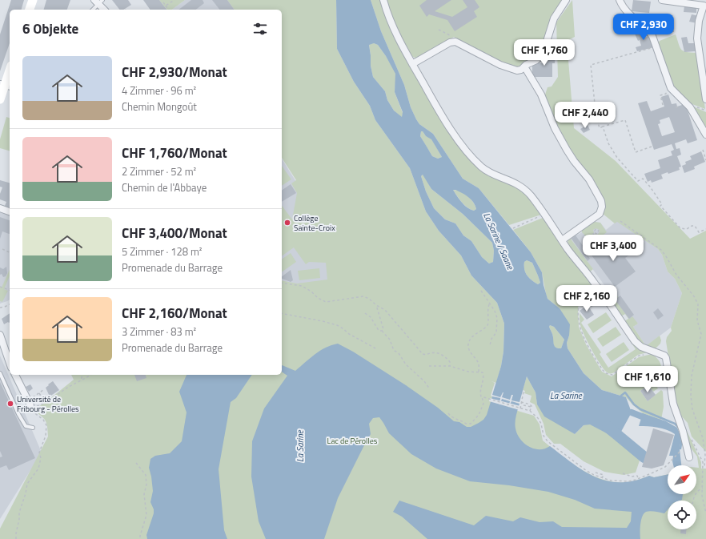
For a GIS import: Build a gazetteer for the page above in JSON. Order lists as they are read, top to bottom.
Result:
{
  "water": ["La Sarine / Saane", "La Sarine"],
  "parks": ["Lac de Pérolles"],
  "places": ["Collège Sainte-Croix", "Université de Fribourg - Pérolles"],
  "north": "top right",
  "page": {
    "heading": "6 Objekte",
    "price": [
      "CHF 2,930",
      "CHF 1,760",
      "CHF 2,440",
      "CHF 3,400",
      "CHF 2,160",
      "CHF 1,610"
    ],
    "list": [
      {
        "name": "CHF 2,930/Monat",
        "note": "4 Zimmer · 96 m² · Chemin Mongoût"
      },
      {
        "name": "CHF 1,760/Monat",
        "note": "2 Zimmer · 52 m² · Chemin de l'Abbaye"
      },
      {
        "name": "CHF 3,400/Monat",
        "note": "5 Zimmer · 128 m² · Promenade du Barrage"
      },
      {
        "name": "CHF 2,160/Monat",
        "note": "3 Zimmer · 83 m² · Promenade du Barrage"
      }
    ]
  }
}
